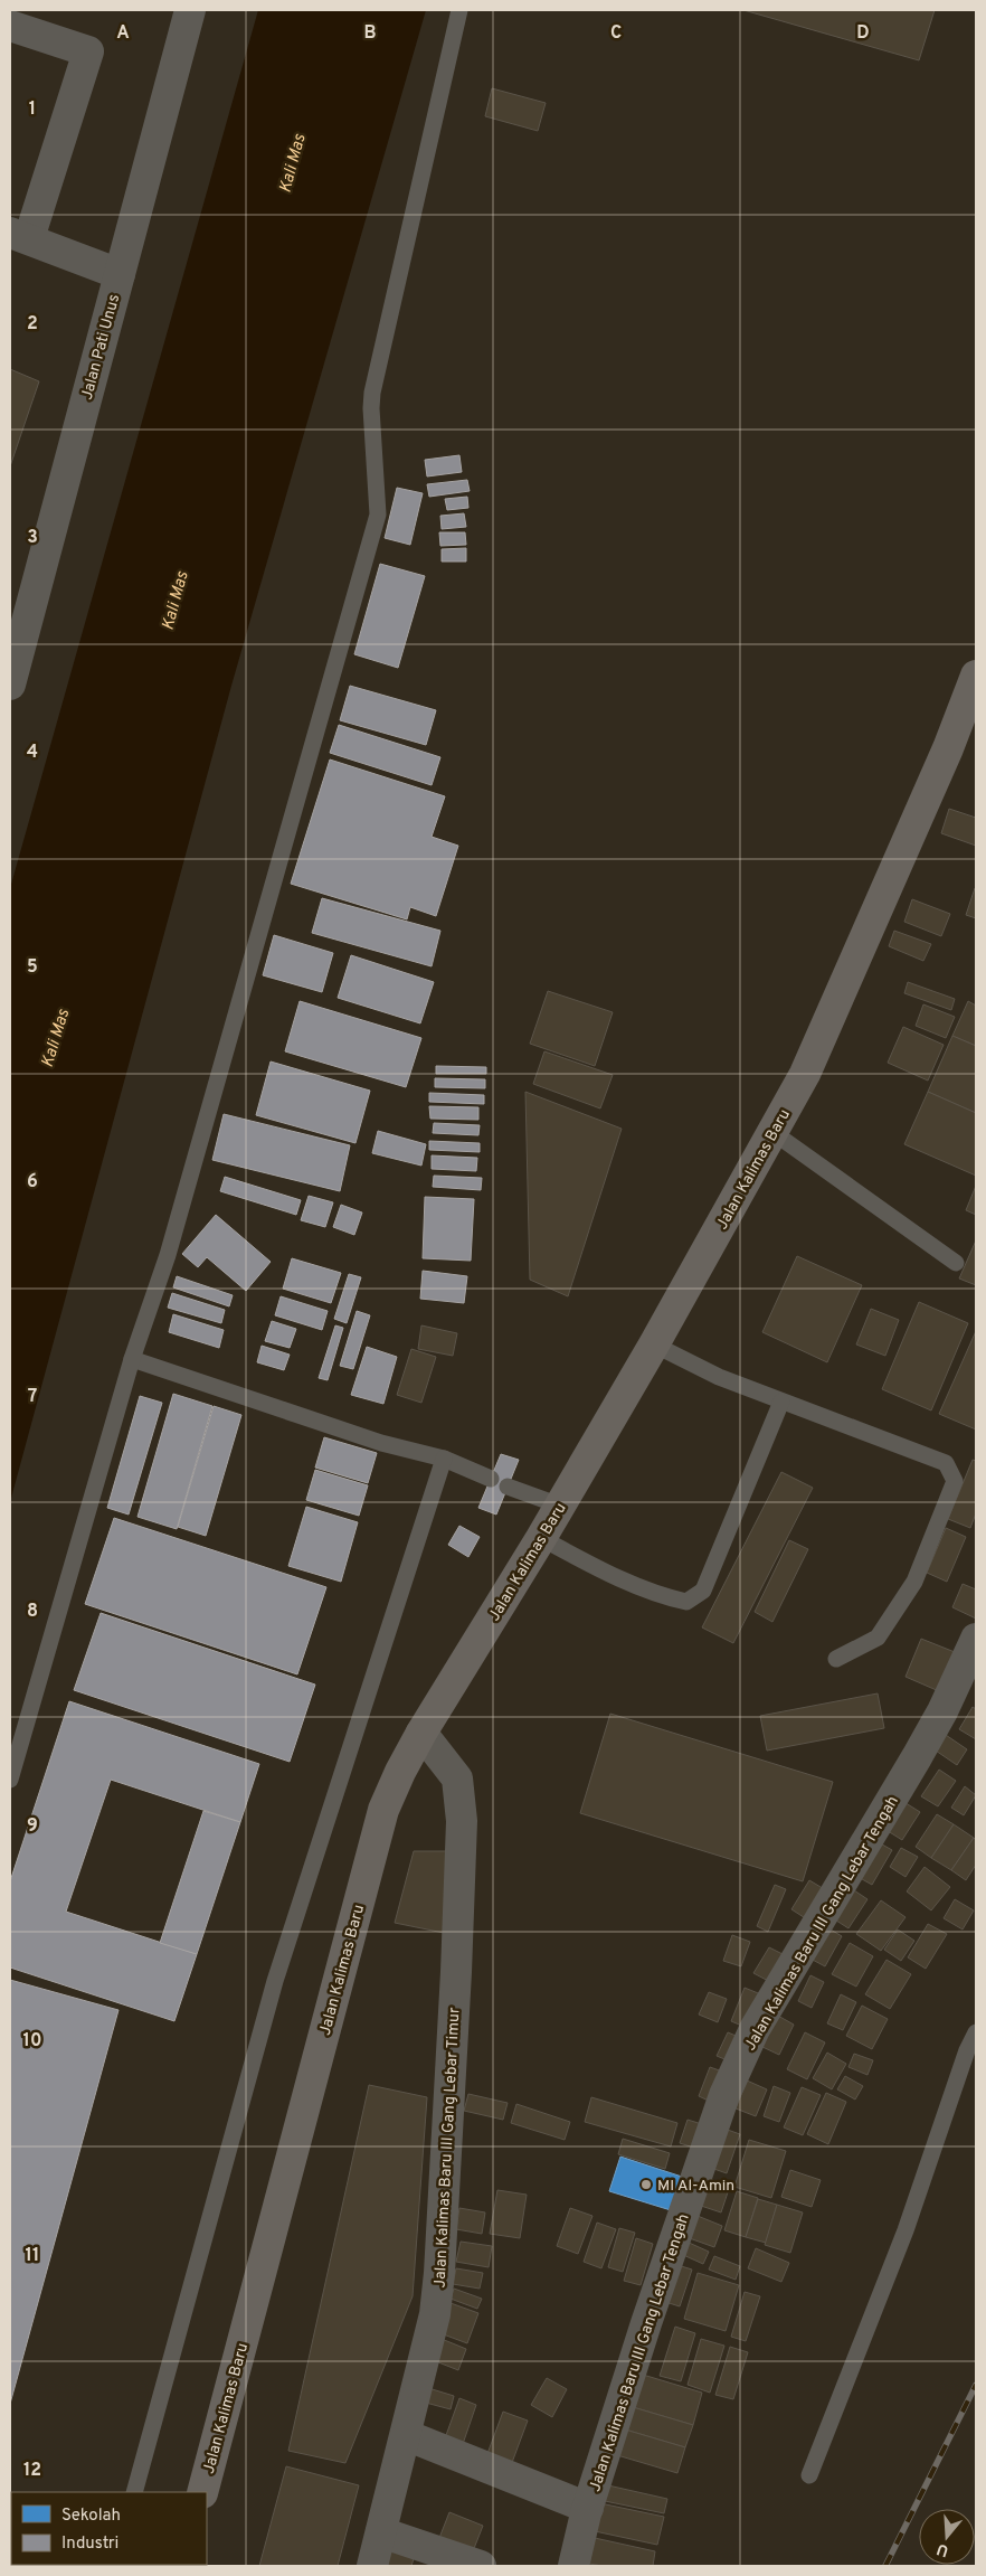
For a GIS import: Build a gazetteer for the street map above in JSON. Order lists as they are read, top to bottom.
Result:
{
  "streets": {
    "street": [
      "Jalan Pati Unus",
      "Jalan Kalimas Baru",
      "Jalan Kalimas Baru III Gang Lebar Tengah",
      "Jalan Kalimas Baru III Gang Lebar Timur"
    ]
  },
  "crossings": [
    ["Jalan Kalimas Baru", "Jalan Kalimas Baru III Gang Lebar Timur"]
  ],
  "water": ["Kali Mas"],
  "places": ["MI Al-Amin"],
  "legend": ["Sekolah", "Industri"],
  "north": "bottom",
  "grid": {
    "columns": [
      "A",
      "B",
      "C",
      "D"
    ],
    "rows": [
      "1",
      "2",
      "3",
      "4",
      "5",
      "6",
      "7",
      "8",
      "9",
      "10",
      "11",
      "12"
    ]
  }
}
